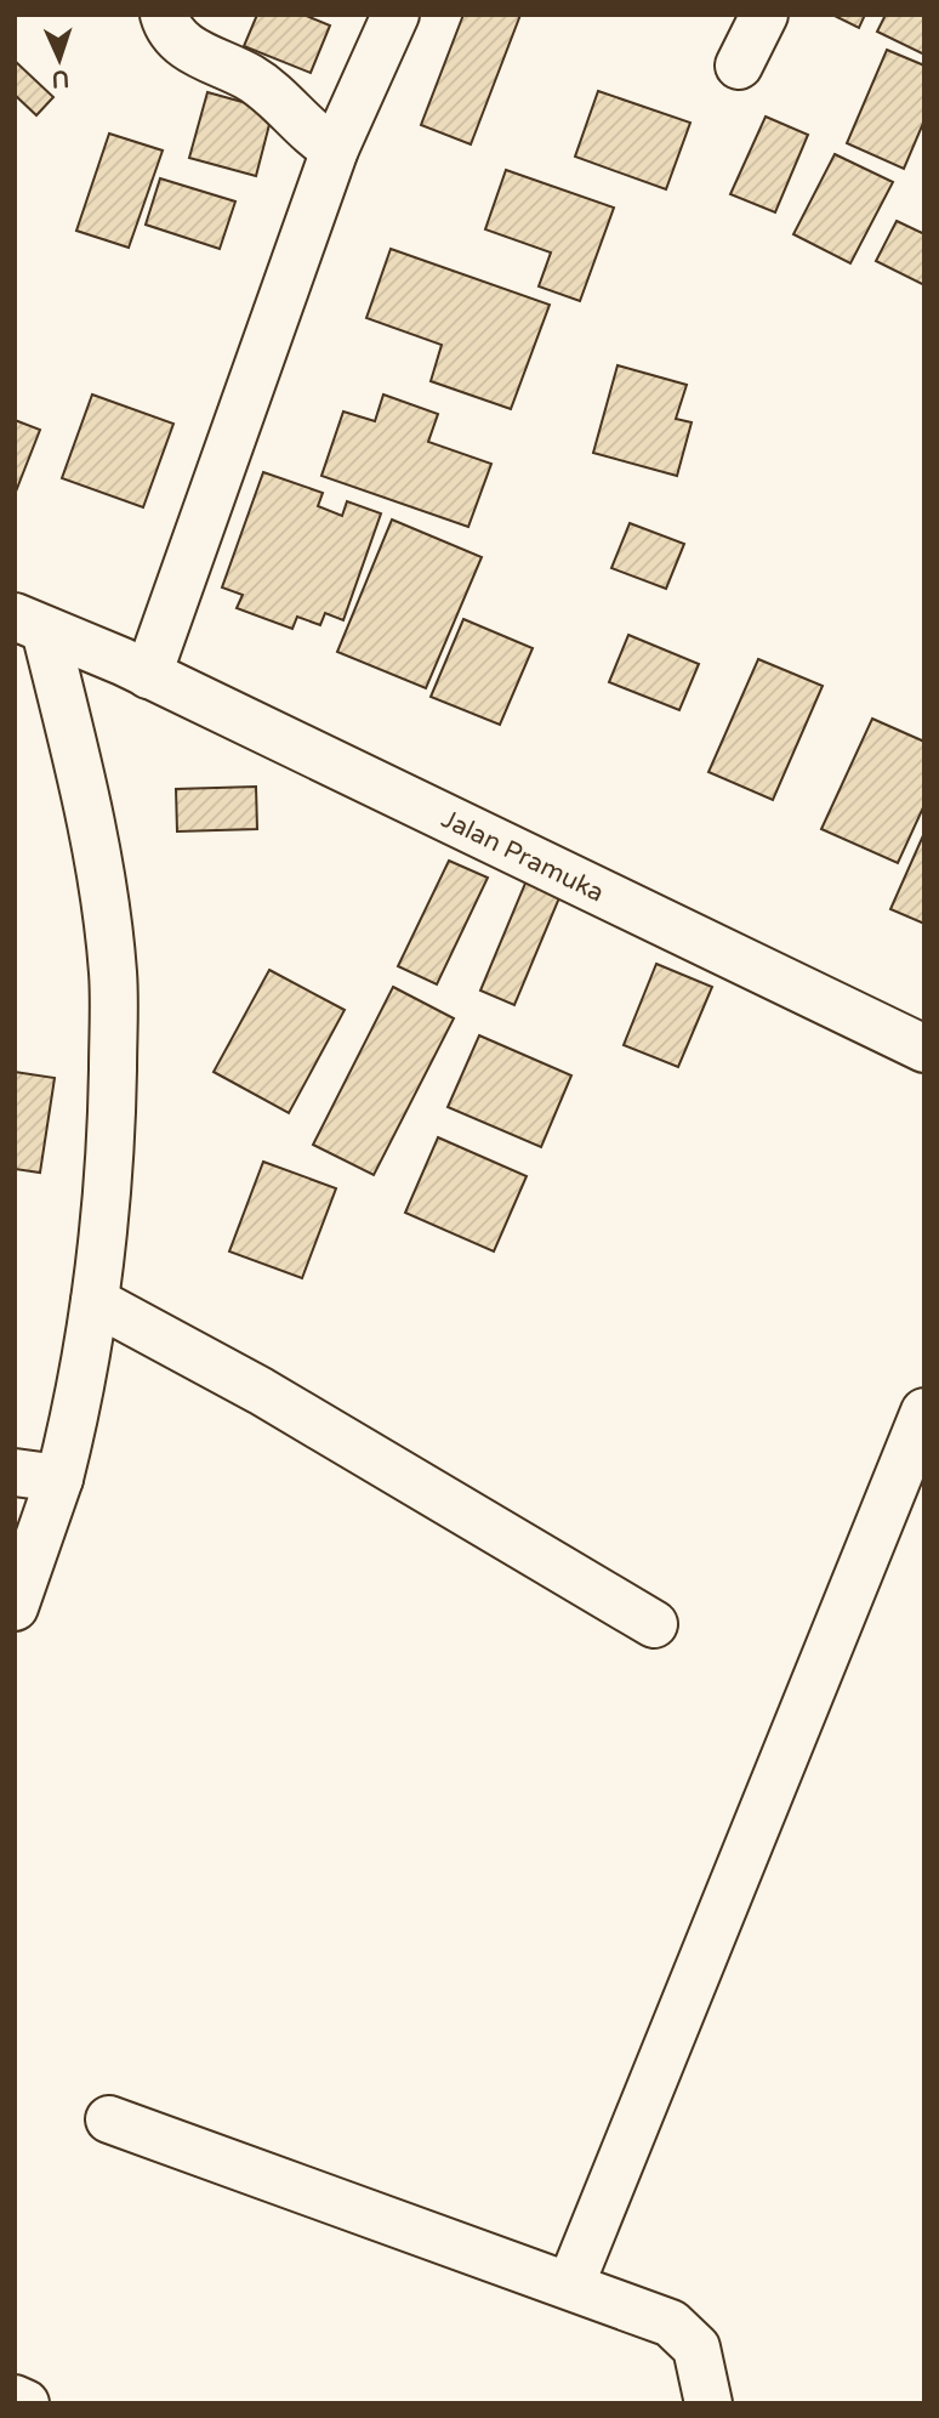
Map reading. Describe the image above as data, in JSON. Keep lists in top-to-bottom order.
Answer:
{
  "streets": {
    "street": ["Jalan Pramuka"]
  },
  "north": "bottom"
}
